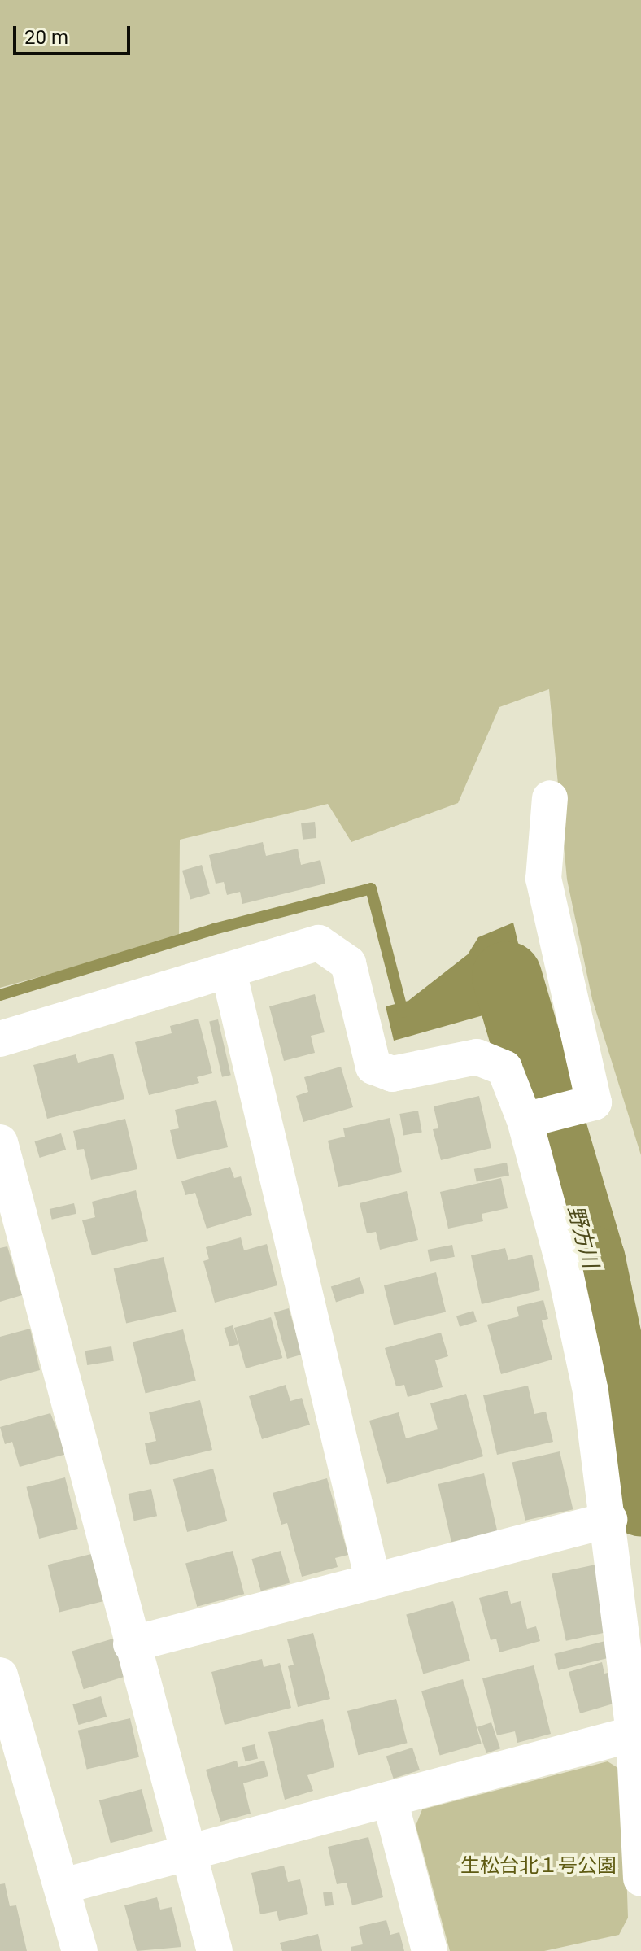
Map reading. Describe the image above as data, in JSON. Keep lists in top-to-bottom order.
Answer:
{
  "water": ["野方川"],
  "parks": ["生松台北１号公園"],
  "scale_bar": "20 m"
}
